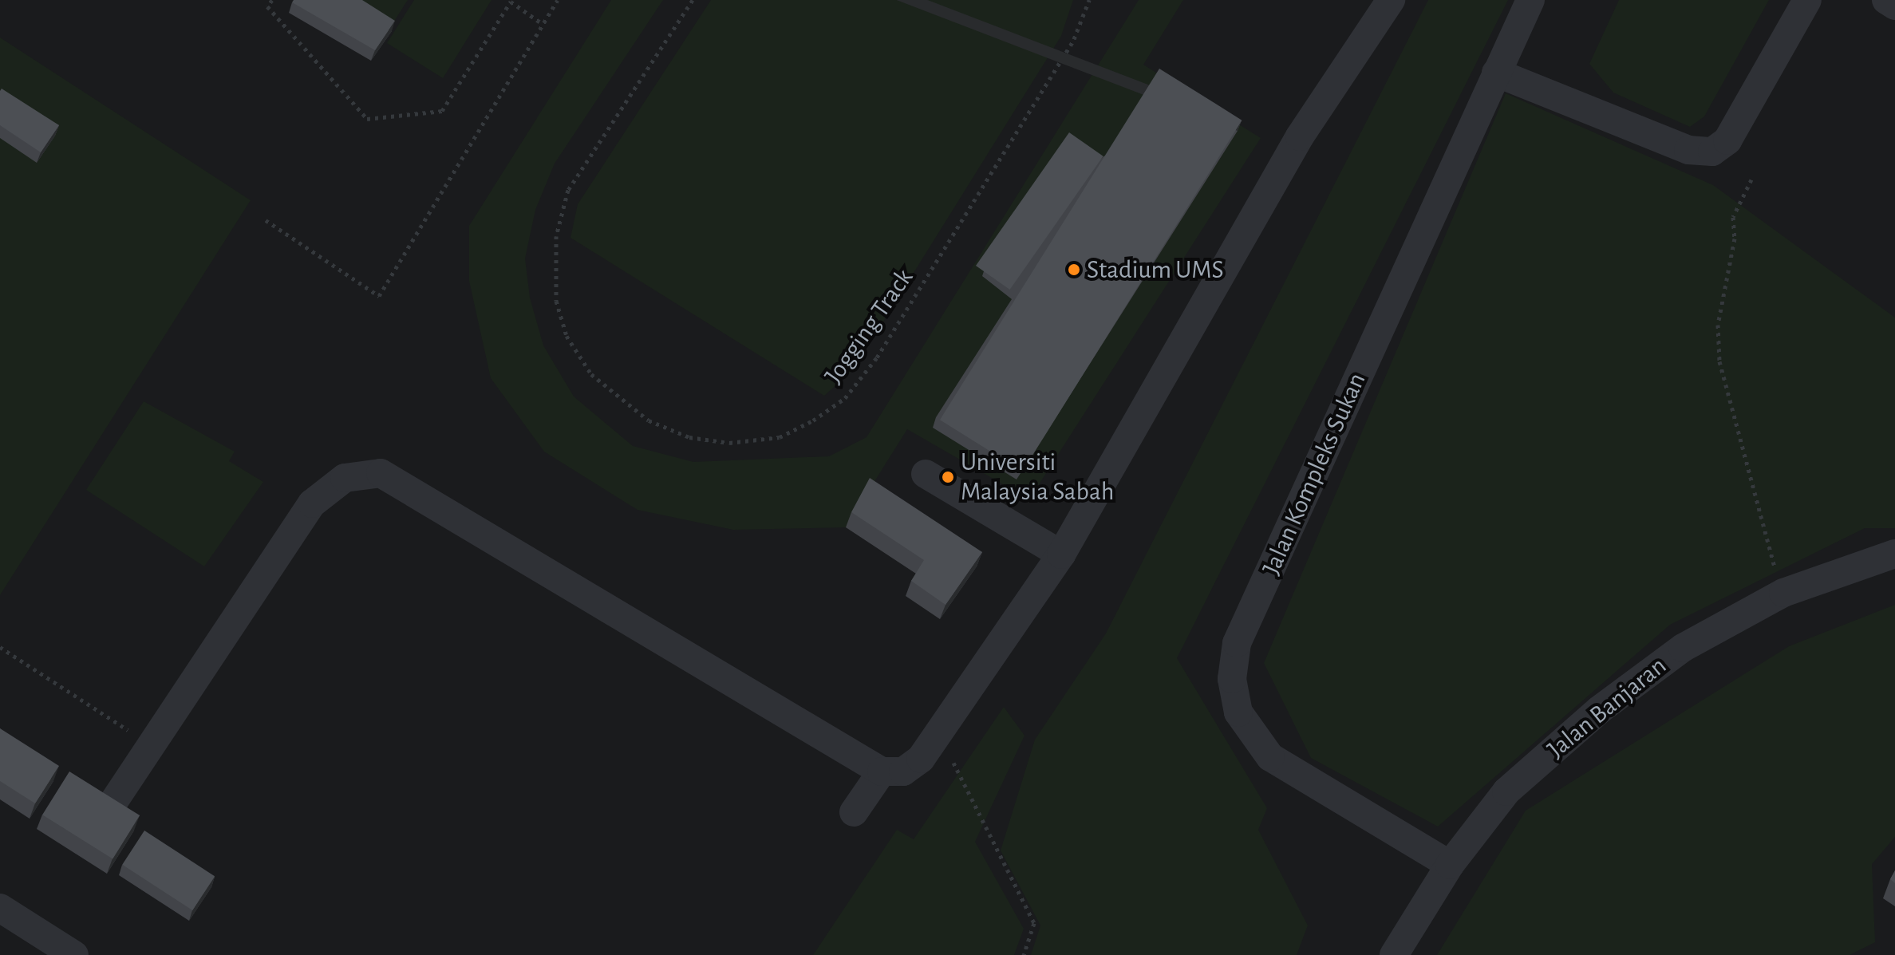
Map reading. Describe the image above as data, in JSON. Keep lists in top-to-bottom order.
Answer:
{
  "streets": {
    "street": ["Jalan Kompleks Sukan", "Jalan Banjaran"],
    "path": ["Jogging Track"]
  },
  "crossings": [
    ["Jalan Kompleks Sukan", "Jalan Banjaran"]
  ],
  "places": ["Stadium UMS", "Universiti Malaysia Sabah"]
}
